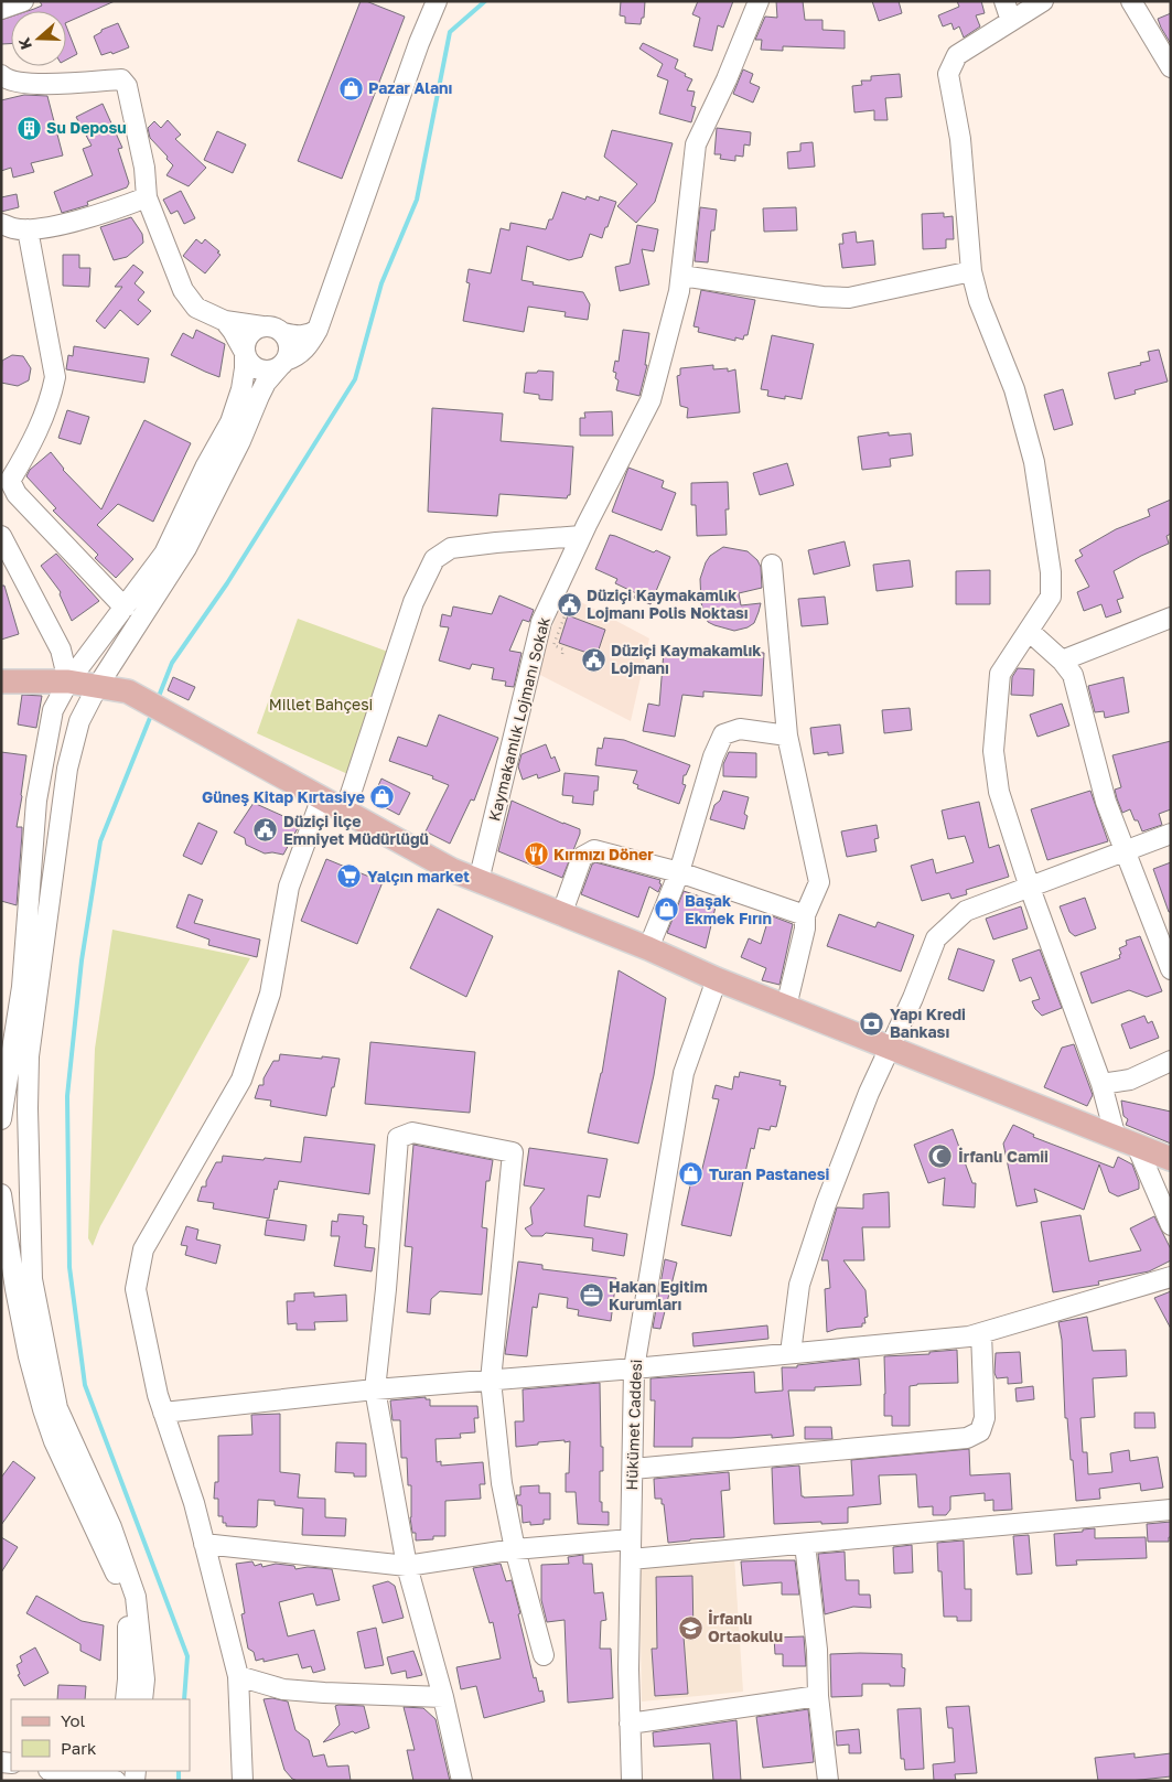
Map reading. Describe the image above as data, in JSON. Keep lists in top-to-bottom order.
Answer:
{
  "streets": {
    "street": ["Kaymakamlık Lojmanı Sokak", "Hükümet Caddesi"]
  },
  "parks": ["Millet Bahçesi"],
  "places": {
    "shop": [
      "Pazar Alanı",
      "Güneş Kitap Kırtasiye",
      "Başak Ekmek Fırın",
      "Turan Pastanesi"
    ],
    "building": ["Su Deposu"],
    "public building": ["Düziçi Kaymakamlık Lojmanı Polis Noktası", "Düziçi Kaymakamlık Lojmanı", "Düziçi İlçe Emniyet Müdürlüğü"],
    "restaurant": ["Kırmızı Döner"],
    "supermarket": ["Yalçın market"],
    "bank": ["Yapı Kredi Bankası"],
    "mosque": ["İrfanlı Camii"],
    "office": ["Hakan Eğitim Kurumları"],
    "school or university": ["İrfanlı Ortaokulu"]
  },
  "legend": ["Yol", "Park"],
  "north": "left"
}
